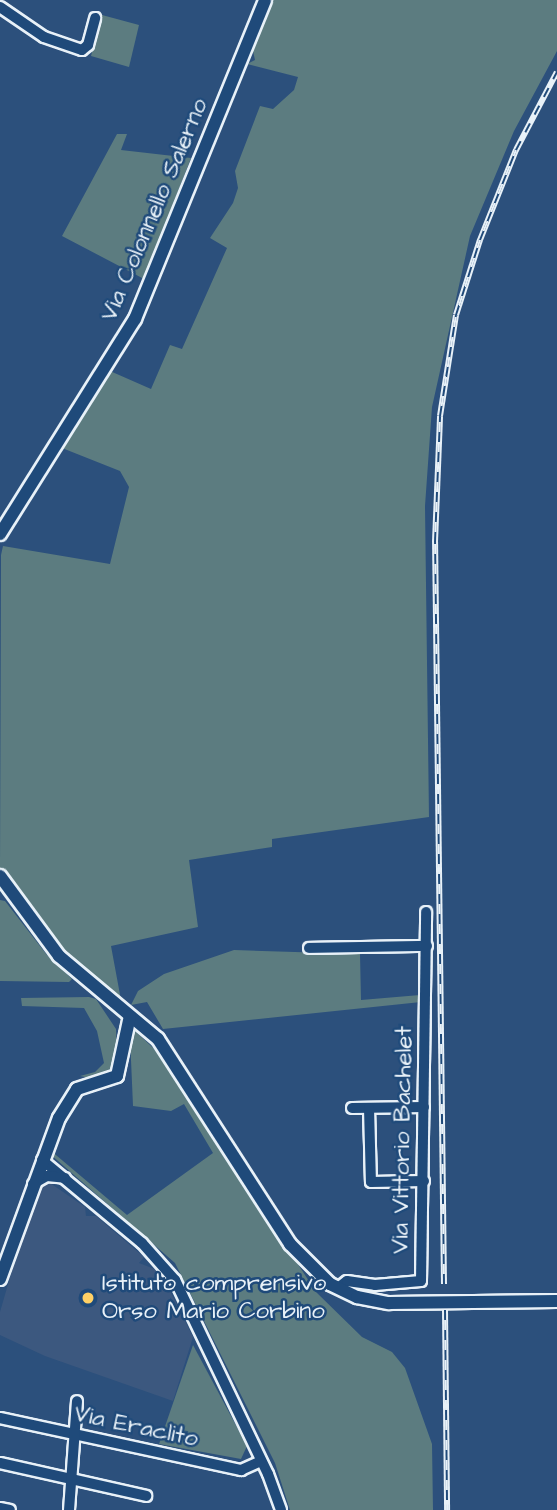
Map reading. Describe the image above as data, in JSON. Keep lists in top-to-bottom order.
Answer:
{
  "streets": {
    "main road": ["Via Colonnello Salerno"],
    "street": ["Via Vittorio Bachelet", "Via Eraclito"]
  },
  "places": ["Istituto comprensivo Orso Mario Corbino"]
}
